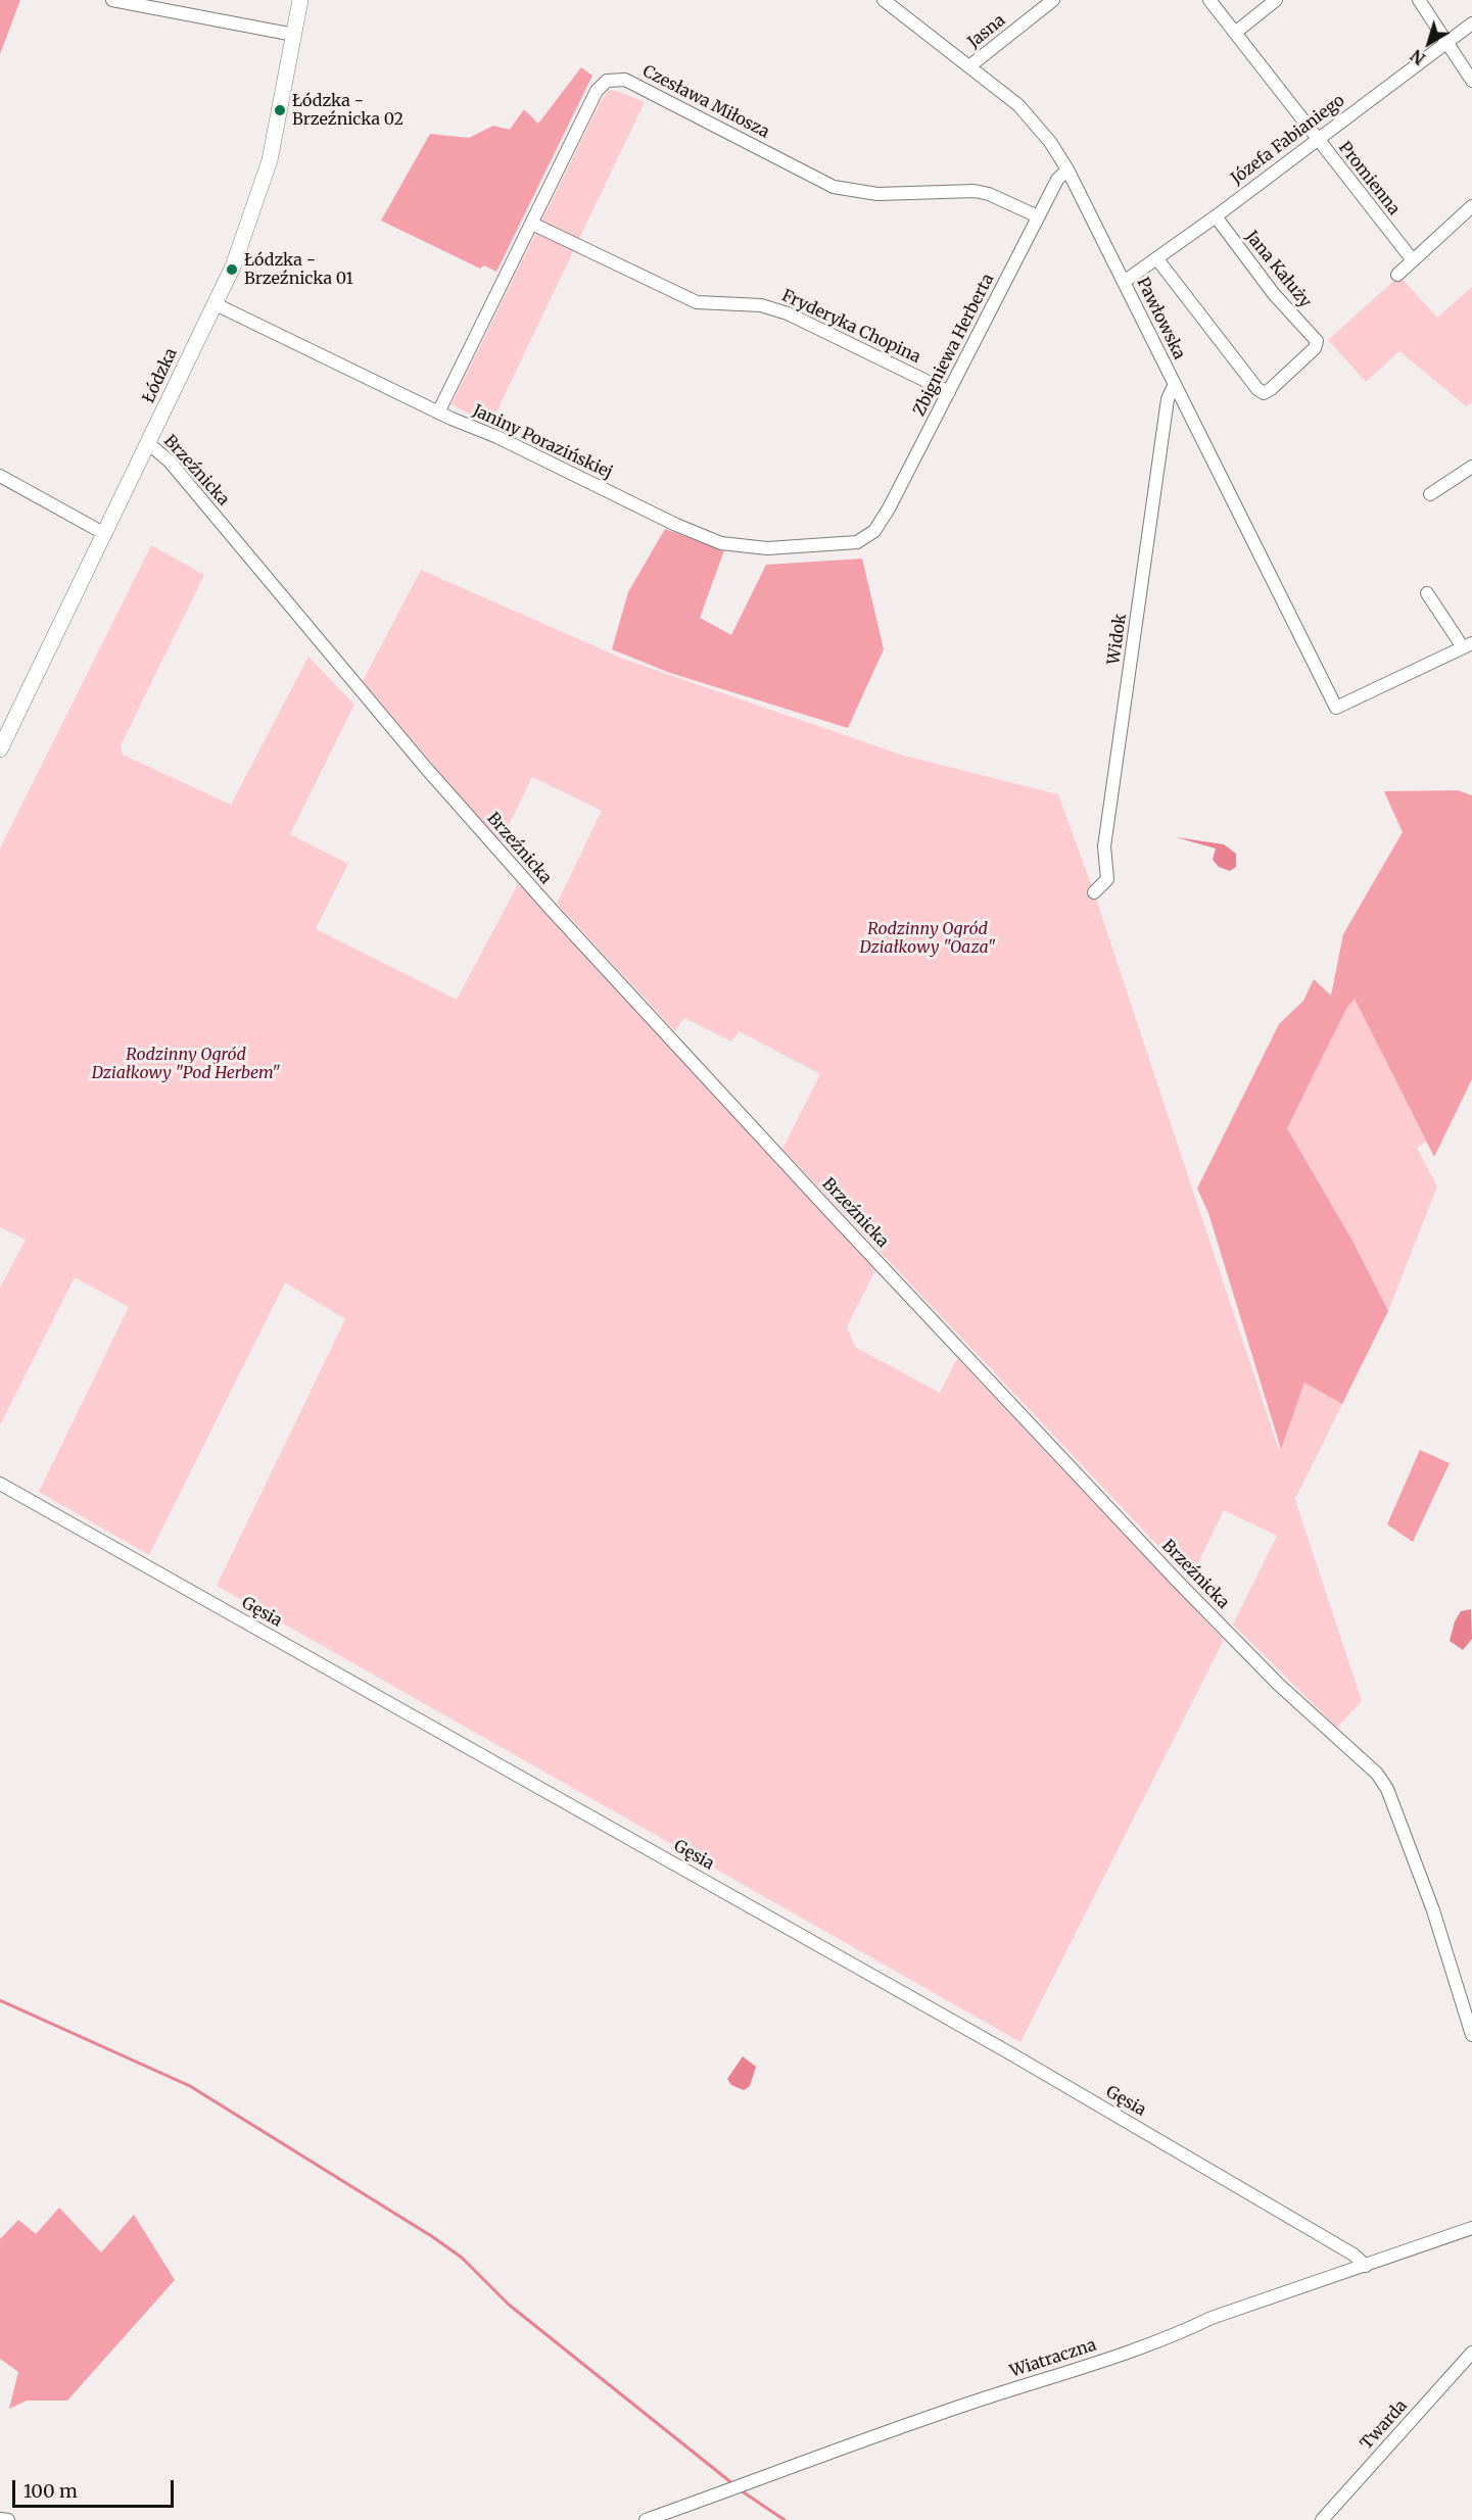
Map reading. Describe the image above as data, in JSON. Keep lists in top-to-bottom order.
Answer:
{
  "streets": {
    "main road": ["Łódzka"],
    "street": [
      "Jasna",
      "Czesława Miłosza",
      "Józefa Fabianiego",
      "Promienna",
      "Jana Kałuży",
      "Pawłowska",
      "Fryderyka Chopina",
      "Zbigniewa Herberta",
      "Janiny Porazińskiej",
      "Brzeźnicka",
      "Widok",
      "Gęsia",
      "Wiatraczna",
      "Twarda"
    ]
  },
  "crossings": [
    ["Jasna", "Pawłowska"],
    ["Czesława Miłosza", "Fryderyka Chopina"],
    ["Czesława Miłosza", "Zbigniewa Herberta"],
    ["Czesława Miłosza", "Janiny Porazińskiej"],
    ["Józefa Fabianiego", "Promienna"],
    ["Józefa Fabianiego", "Jana Kałuży"],
    ["Józefa Fabianiego", "Pawłowska"],
    ["Pawłowska", "Zbigniewa Herberta"],
    ["Pawłowska", "Widok"],
    ["Fryderyka Chopina", "Zbigniewa Herberta"],
    ["Zbigniewa Herberta", "Janiny Porazińskiej"],
    ["Łódzka", "Janiny Porazińskiej"],
    ["Łódzka", "Brzeźnicka"],
    ["Gęsia", "Wiatraczna"]
  ],
  "parks": ["Rodzinny Ogród Działkowy \"Oaza\"", "Rodzinny Ogród Działkowy \"Pod Herbem\""],
  "places": ["Łódzka - Brzeźnicka 02", "Łódzka - Brzeźnicka 01"],
  "scale_bar": "100 m",
  "north": "bottom left"
}
